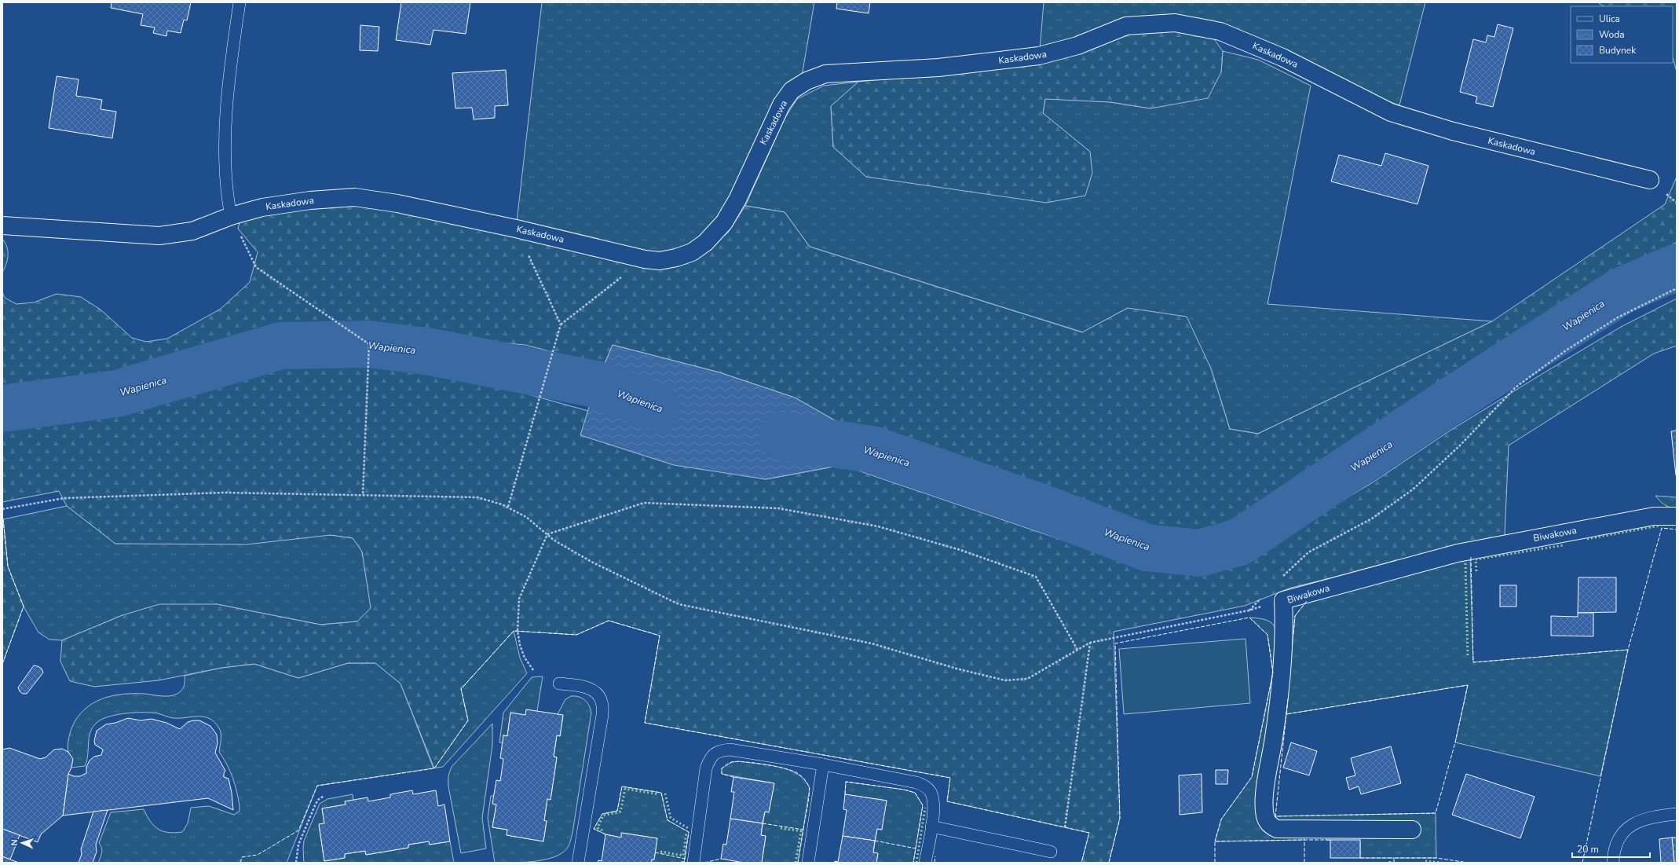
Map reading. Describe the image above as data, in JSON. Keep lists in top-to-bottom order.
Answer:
{
  "streets": {
    "street": ["Kaskadowa", "Biwakowa"]
  },
  "water": ["Wapienica"],
  "legend": ["Ulica", "Woda", "Budynek"],
  "scale_bar": "20 m",
  "north": "left"
}
